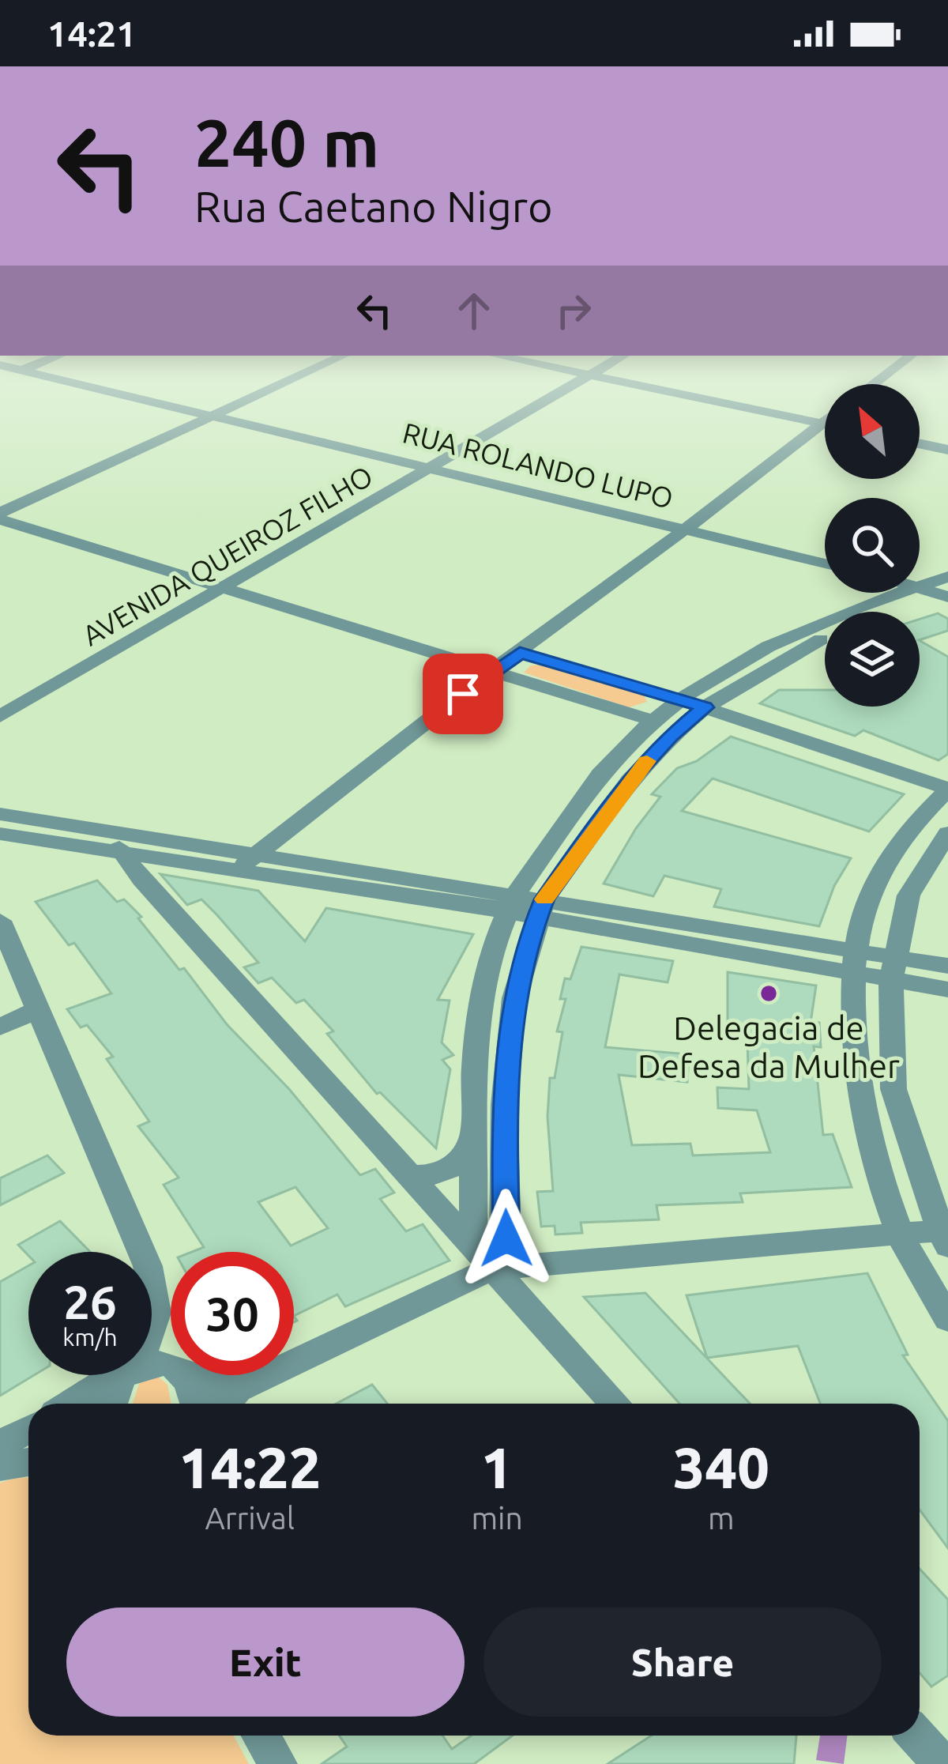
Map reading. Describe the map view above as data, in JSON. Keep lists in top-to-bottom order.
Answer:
{
  "streets": {
    "street": ["RUA ROLANDO LUPO", "AVENIDA QUEIROZ FILHO"]
  },
  "crossings": [
    ["RUA ROLANDO LUPO", "AVENIDA QUEIROZ FILHO"]
  ],
  "places": ["Delegacia de Defesa da Mulher"],
  "north": "top left",
  "page": {
    "status": "14:21",
    "turn": ["240 m", "Rua Caetano Nigro"],
    "speed": "26 km/h",
    "limit": "30",
    "eta": [
      "14:22",
      "Arrival",
      "1",
      "min",
      "340",
      "m"
    ],
    "buttons": ["Exit", "Share"]
  }
}
